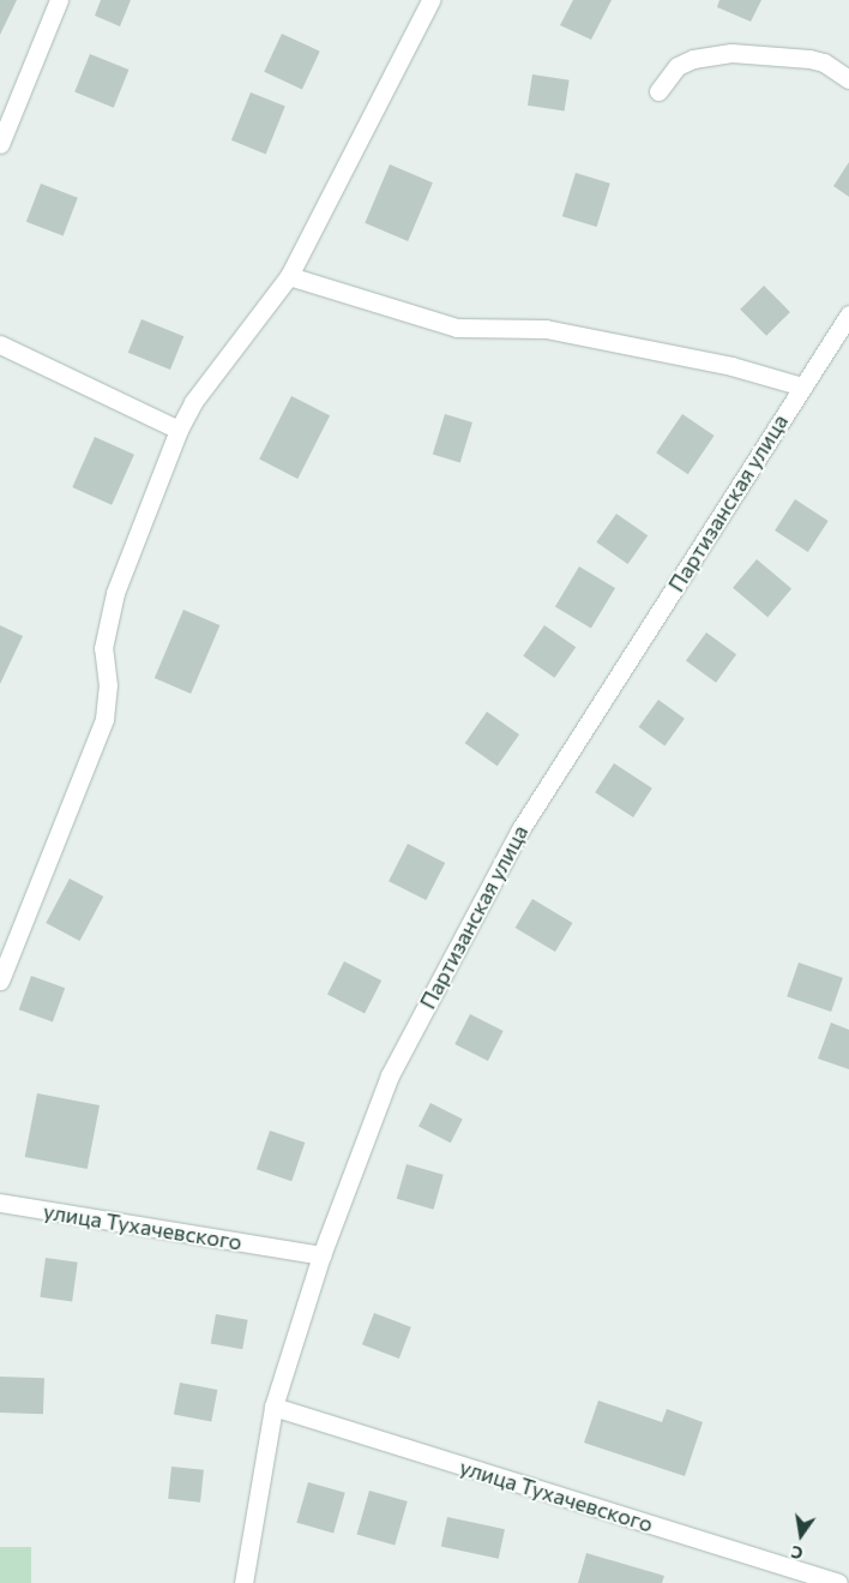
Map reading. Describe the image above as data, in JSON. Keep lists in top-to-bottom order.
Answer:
{
  "streets": {
    "street": ["Партизанская улица", "улица Тухачевского"]
  },
  "crossings": [
    ["Партизанская улица", "улица Тухачевского"]
  ],
  "north": "bottom"
}
